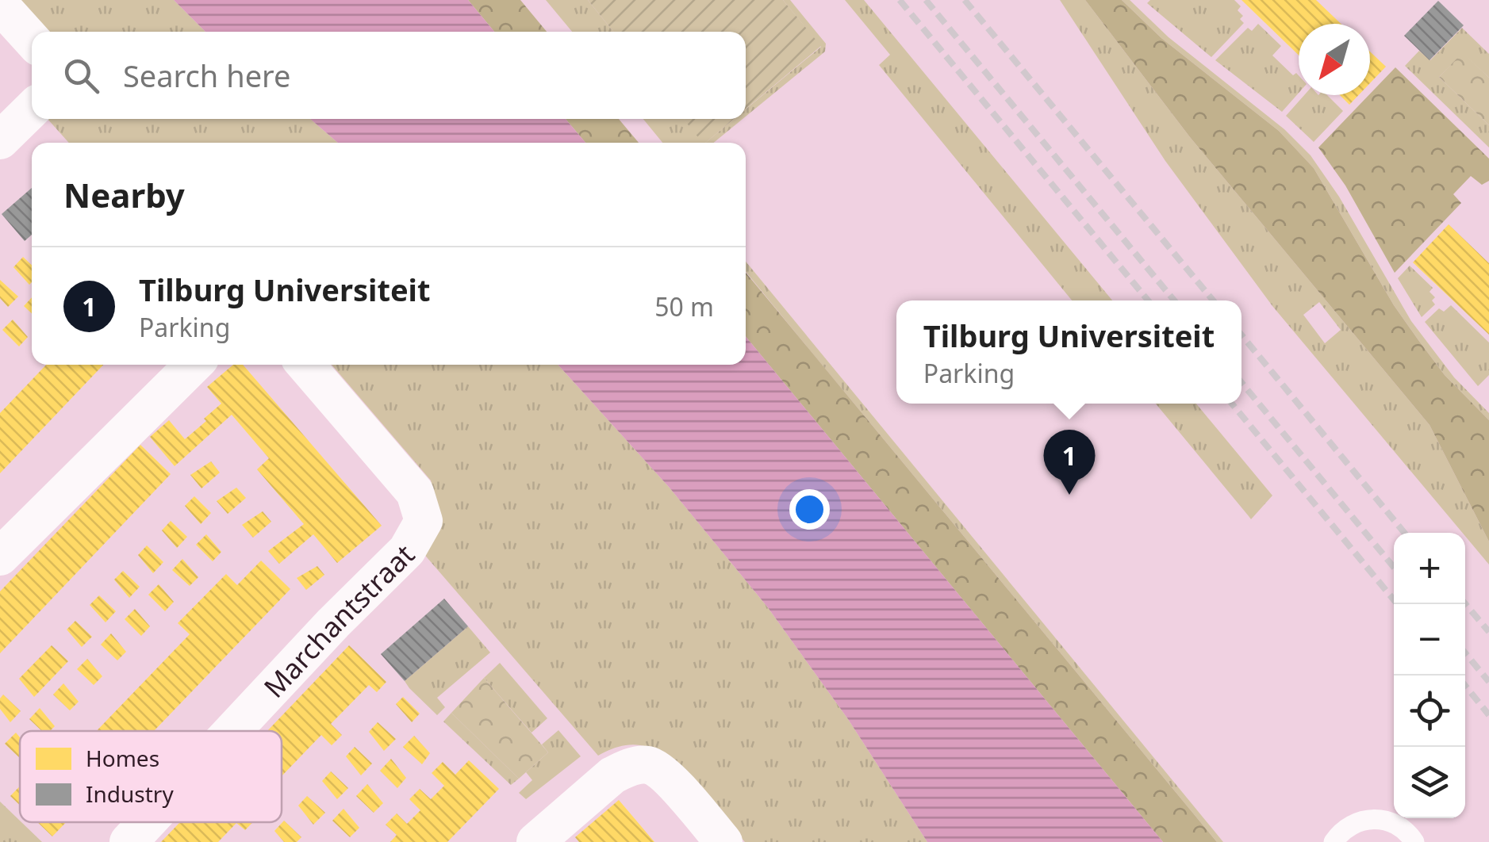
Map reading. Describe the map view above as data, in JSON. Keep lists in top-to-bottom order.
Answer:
{
  "streets": {
    "street": ["Marchantstraat"]
  },
  "legend": ["Homes", "Industry"],
  "north": "bottom left",
  "page": {
    "search": "Search here",
    "heading": "Nearby",
    "list": [
      {
        "mark": "1",
        "name": "Tilburg Universiteit",
        "note": "Parking",
        "value": "50 m"
      }
    ],
    "popup": ["Tilburg Universiteit", "Parking"],
    "pins": "1",
    "map_buttons": ["+", "−"]
  }
}
